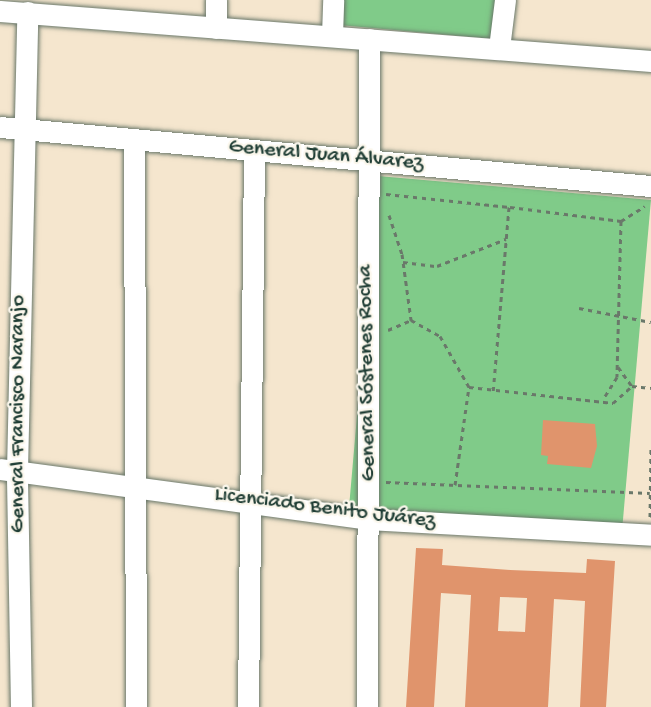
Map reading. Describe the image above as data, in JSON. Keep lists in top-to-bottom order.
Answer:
{
  "streets": {
    "street": [
      "General Juan Álvarez",
      "General Sóstenes Rocha",
      "General Francisco Naranjo",
      "Licenciado Benito Juárez"
    ]
  },
  "crossings": [
    ["General Juan Álvarez", "General Sóstenes Rocha"],
    ["General Juan Álvarez", "General Francisco Naranjo"],
    ["General Sóstenes Rocha", "Licenciado Benito Juárez"],
    ["General Francisco Naranjo", "Licenciado Benito Juárez"]
  ]
}
